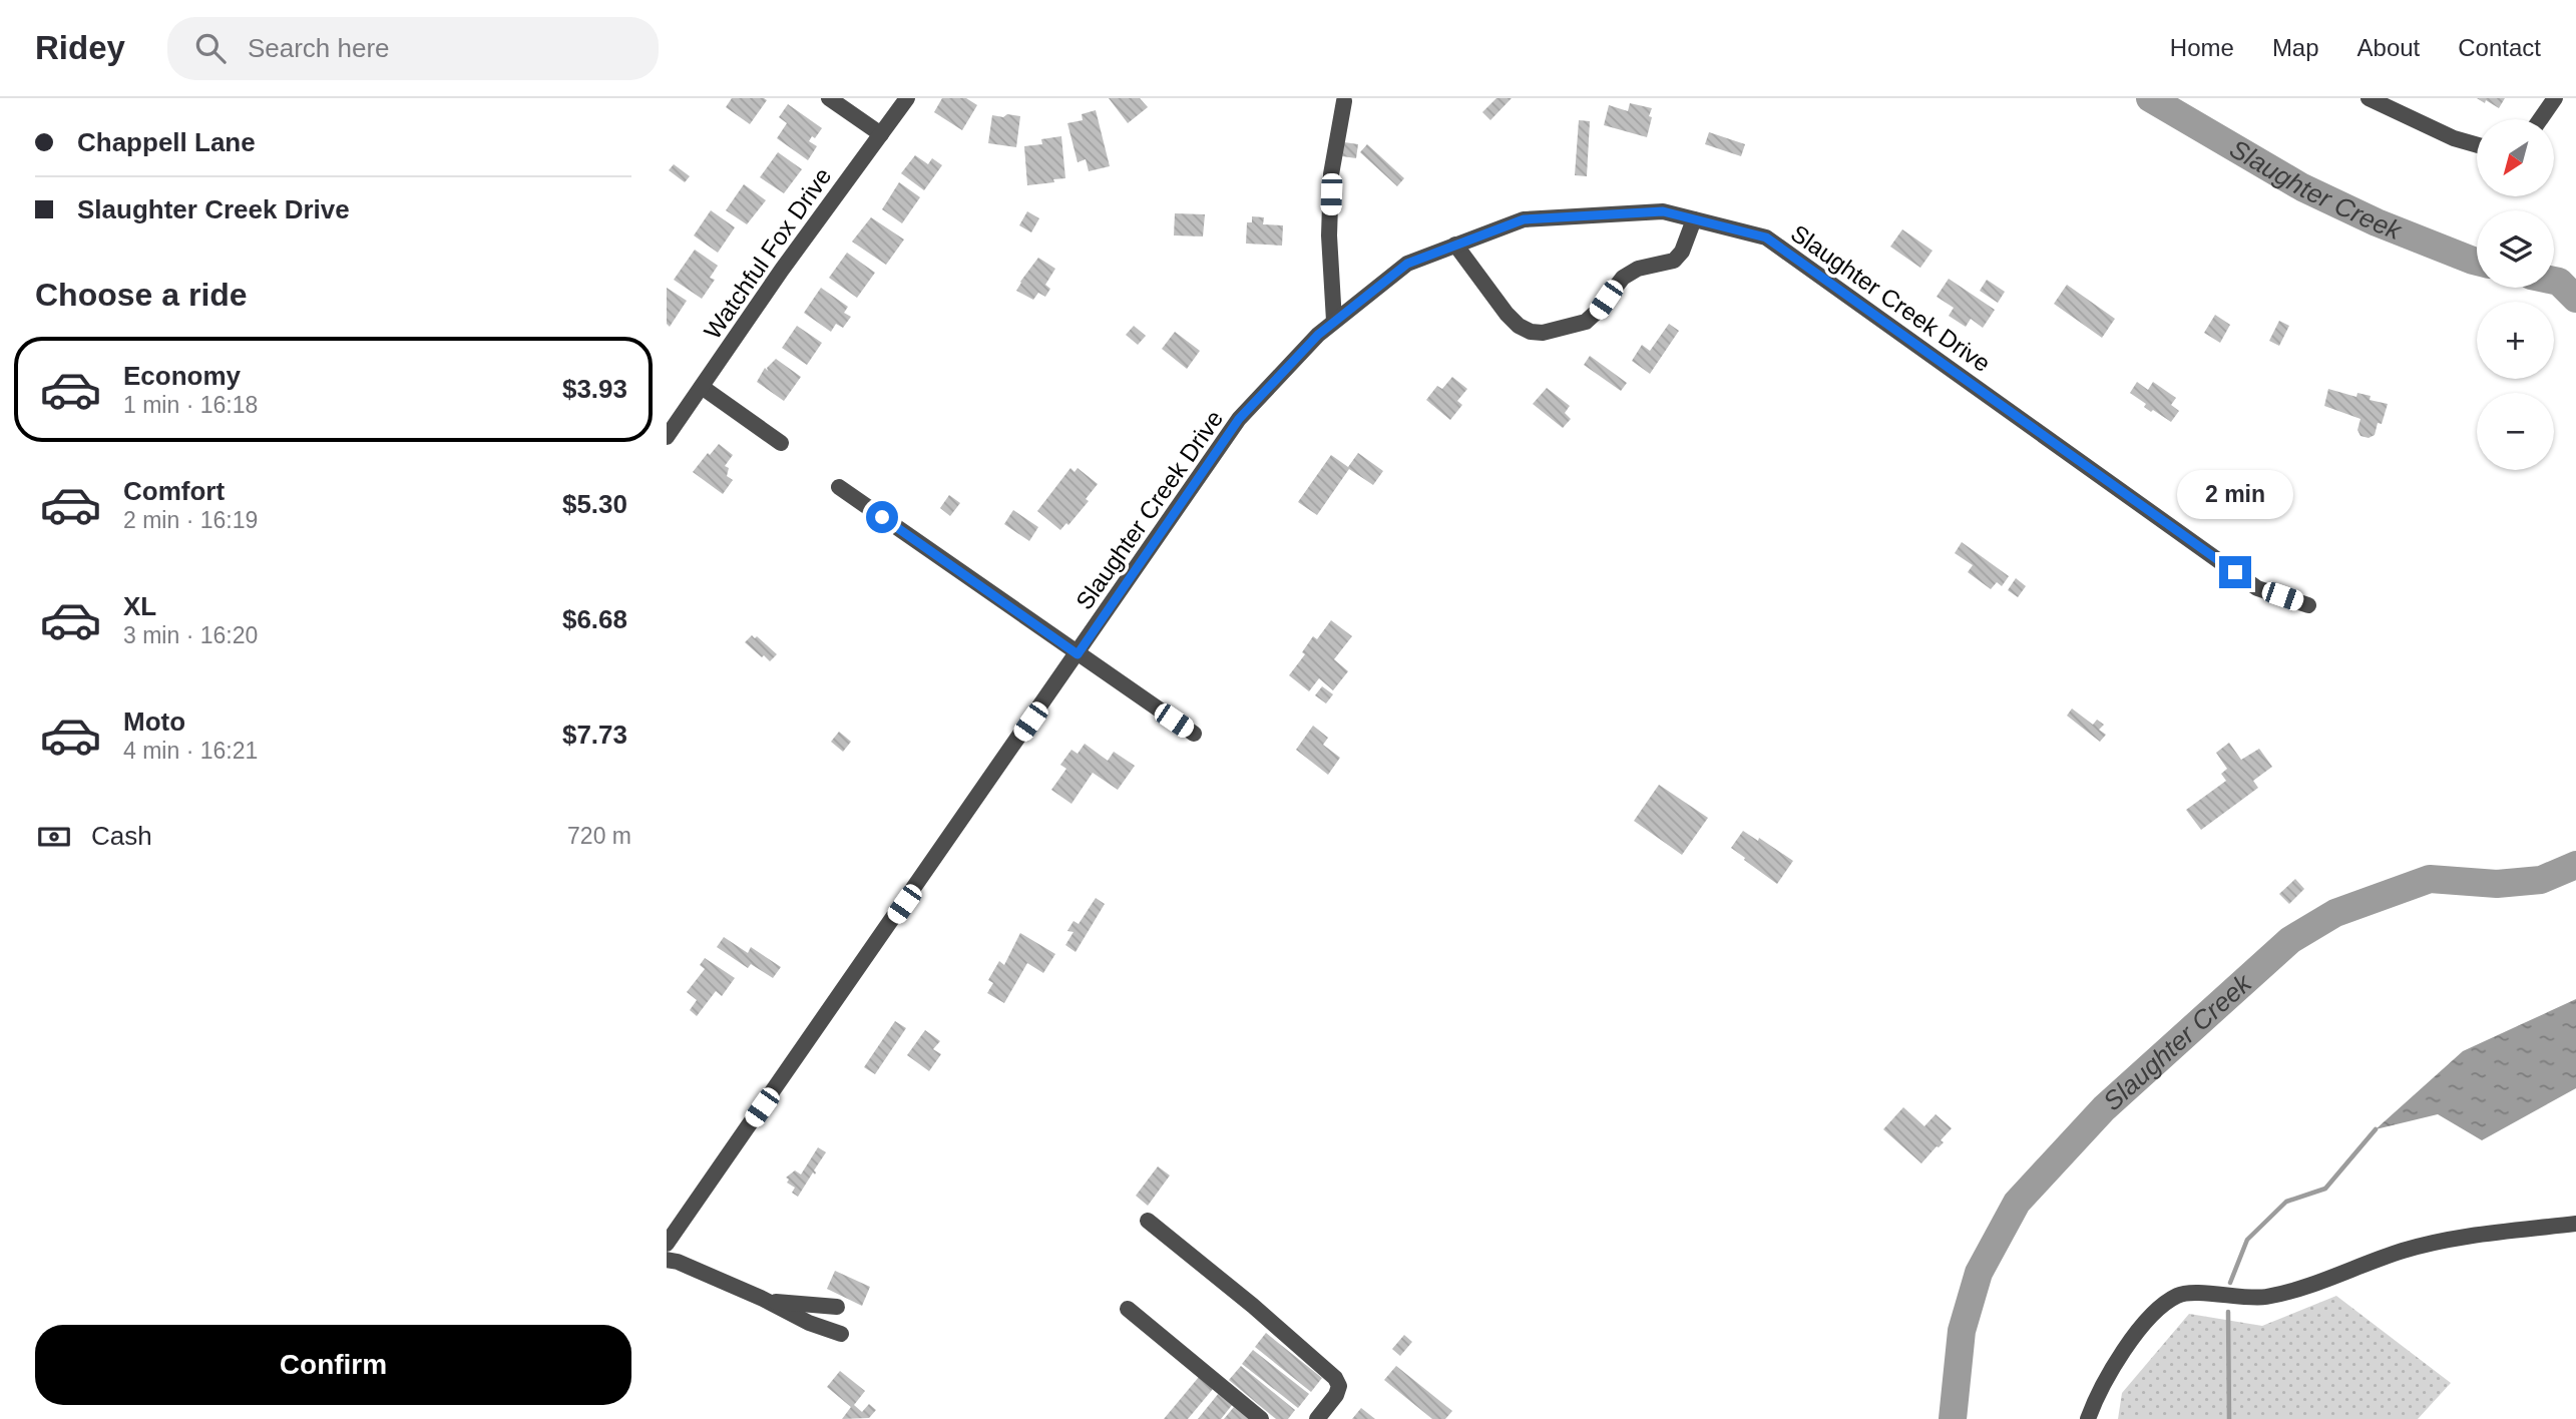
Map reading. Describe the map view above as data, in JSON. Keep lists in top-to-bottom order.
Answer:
{
  "streets": {
    "street": ["Watchful Fox Drive", "Slaughter Creek Drive"]
  },
  "water": ["Slaughter Creek"],
  "north": "bottom left",
  "page": {
    "header": "Ridey",
    "search": "Search here",
    "nav": [
      "Home",
      "Map",
      "About",
      "Contact"
    ],
    "banner": ["Chappell Lane", "Slaughter Creek Drive"],
    "map_buttons": ["+", "−"],
    "heading": "Choose a ride",
    "list": [
      {
        "name": "Economy",
        "note": "1 min · 16:18",
        "value": "$3.93"
      },
      {
        "name": "Comfort",
        "note": "2 min · 16:19",
        "value": "$5.30"
      },
      {
        "name": "XL",
        "note": "3 min · 16:20",
        "value": "$6.68"
      },
      {
        "name": "Moto",
        "note": "4 min · 16:21",
        "value": "$7.73"
      }
    ],
    "bubble": "2 min",
    "pay": ["Cash", "720 m"],
    "buttons": "Confirm"
  }
}
